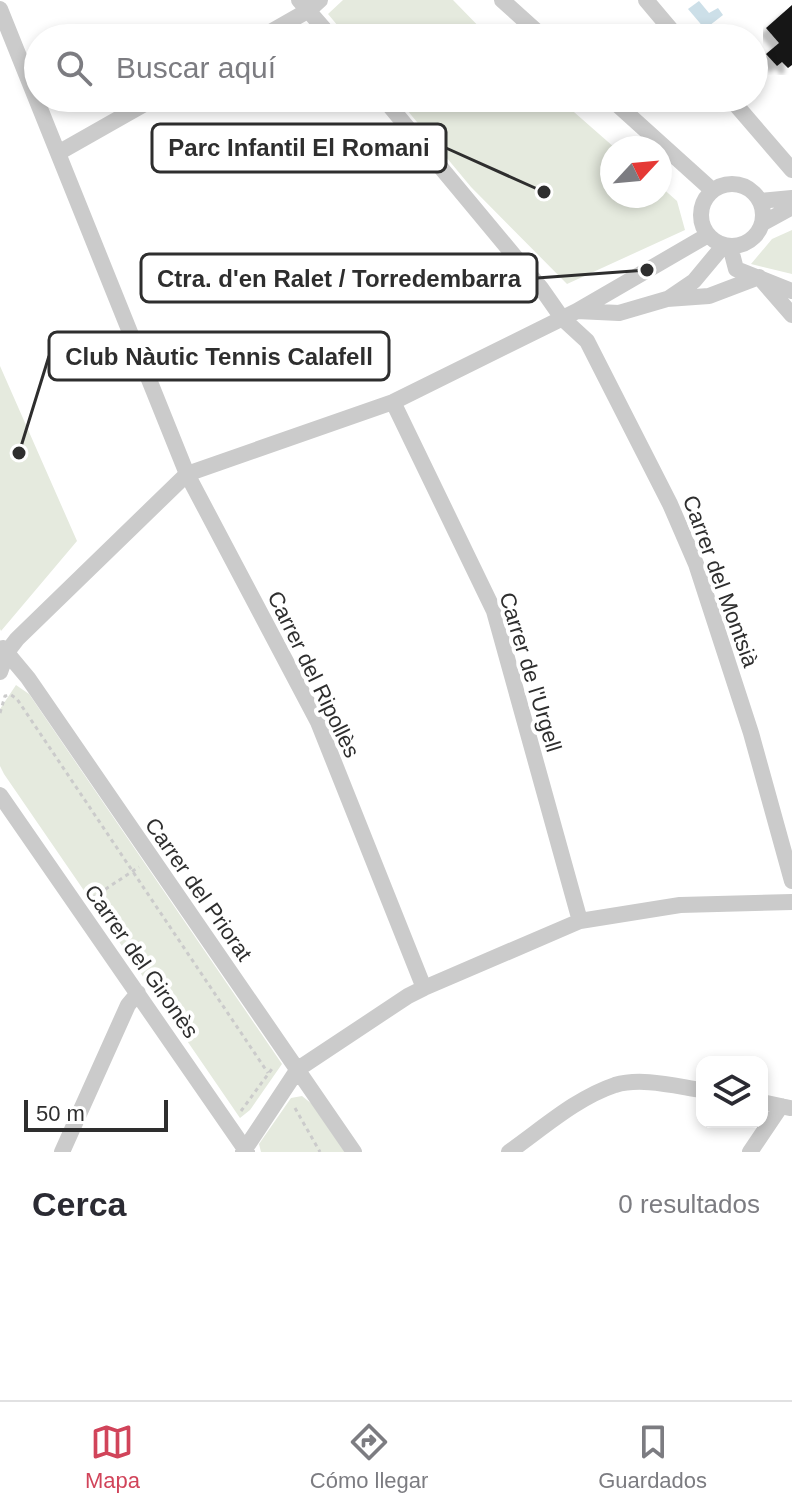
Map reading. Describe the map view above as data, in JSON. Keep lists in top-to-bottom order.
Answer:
{
  "streets": {
    "street": [
      "Carrer del Montsià",
      "Carrer de l'Urgell",
      "Carrer del Ripollès",
      "Carrer del Priorat",
      "Carrer del Gironès"
    ]
  },
  "places": ["Parc Infantil El Romani", "Ctra. d'en Ralet / Torredembarra", "Club Nàutic Tennis Calafell"],
  "scale_bar": "50 m",
  "north": "top right",
  "page": {
    "search": "Buscar aquí",
    "scale": "50 m",
    "heading": ["Cerca", "0 resultados"],
    "nav": ["Mapa", "Cómo llegar", "Guardados"]
  }
}
